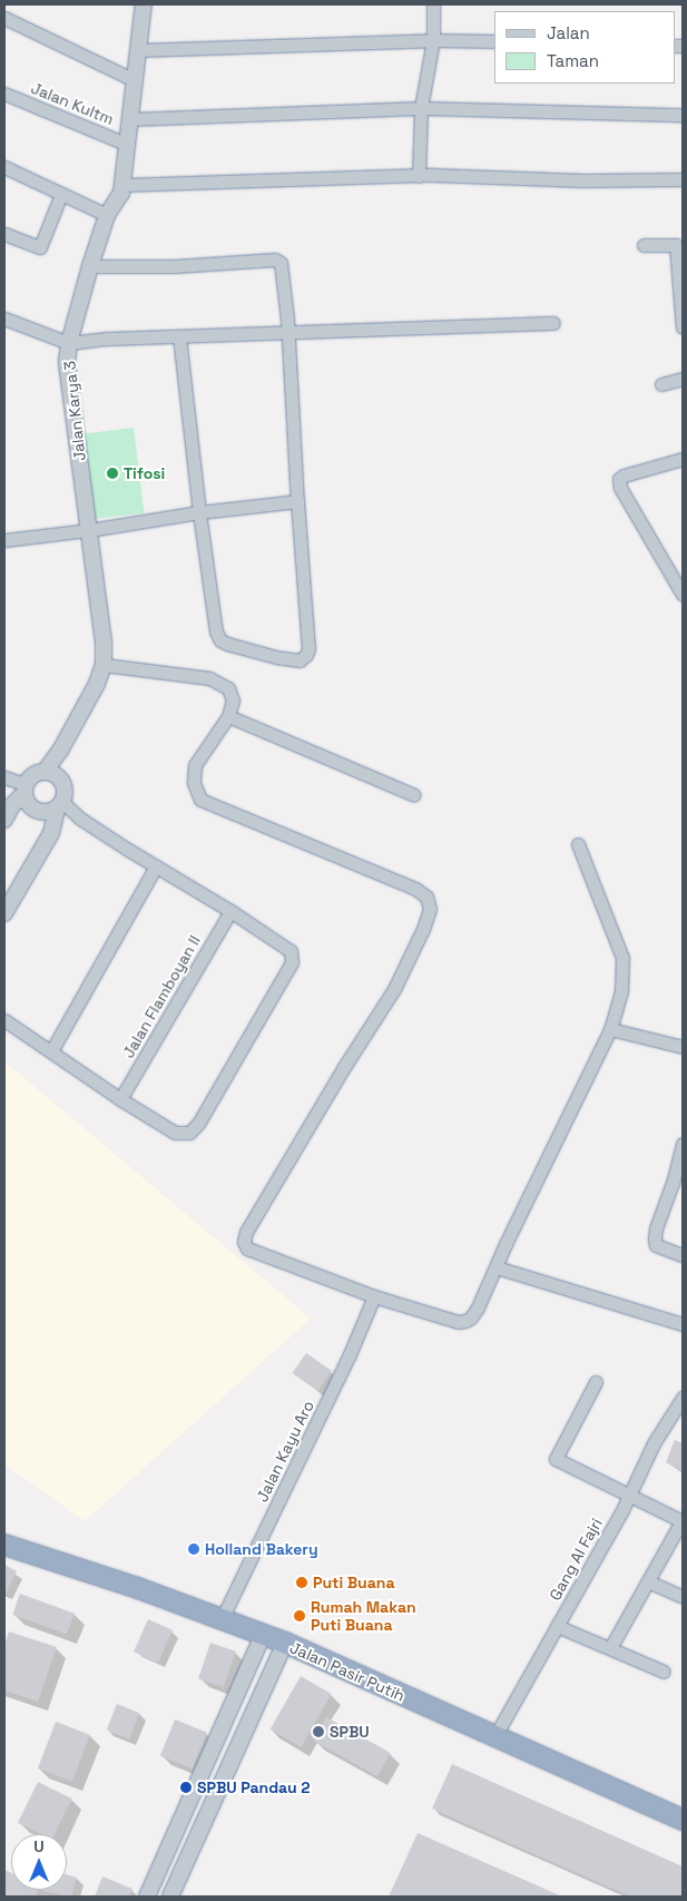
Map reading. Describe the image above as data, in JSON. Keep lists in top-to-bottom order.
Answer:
{
  "streets": {
    "highway": ["Jalan Pasir Putih"],
    "street": [
      "Jalan Kultm",
      "Jalan Karya 3",
      "Jalan Flamboyan II",
      "Jalan Kayu Aro",
      "Gang Al Fajri"
    ]
  },
  "crossings": [
    ["Jalan Kultm", "Jalan Karya 3"],
    ["Jalan Kayu Aro", "Jalan Pasir Putih"],
    ["Gang Al Fajri", "Jalan Pasir Putih"]
  ],
  "places": [
    "Tifosi",
    "Holland Bakery",
    "Puti Buana",
    "Rumah Makan Puti Buana",
    "SPBU",
    "SPBU Pandau 2"
  ],
  "legend": ["Jalan", "Taman"],
  "north": "top"
}
